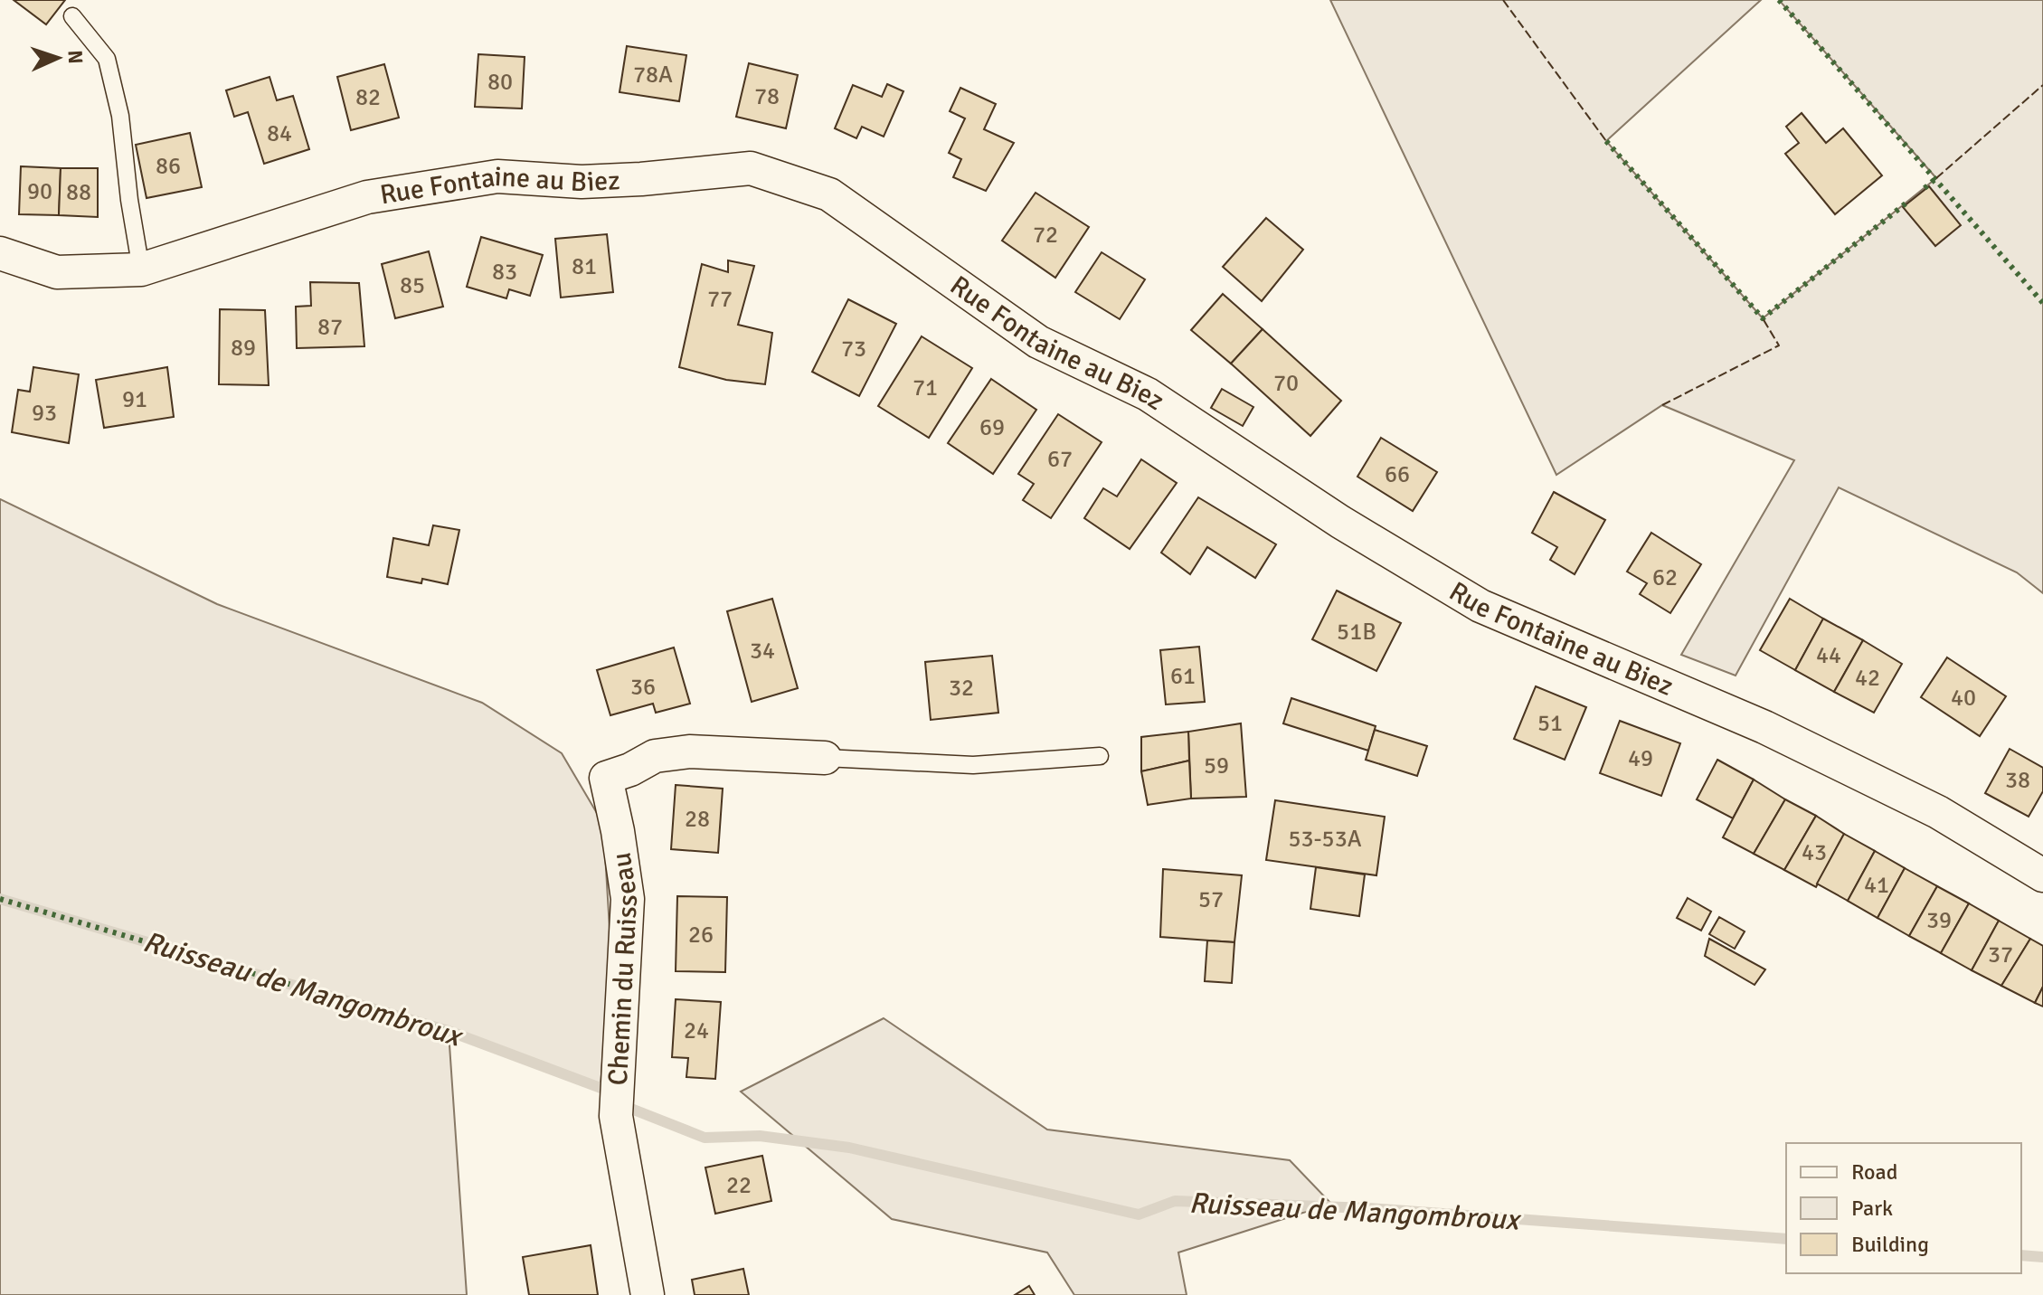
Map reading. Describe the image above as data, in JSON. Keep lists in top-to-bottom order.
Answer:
{
  "streets": {
    "street": ["Rue Fontaine au Biez", "Chemin du Ruisseau"]
  },
  "water": ["Ruisseau de Mangombroux"],
  "house_numbers": [
    "78A",
    "80",
    "78",
    "82",
    "84",
    "86",
    "90",
    "88",
    "72",
    "81",
    "83",
    "85",
    "77",
    "87",
    "89",
    "73",
    "70",
    "71",
    "91",
    "93",
    "69",
    "67",
    "66",
    "62",
    "51B",
    "34",
    "44",
    "61",
    "42",
    "36",
    "32",
    "40",
    "51",
    "49",
    "59",
    "38",
    "28",
    "53-53A",
    "43",
    "41",
    "57",
    "39",
    "26",
    "37",
    "24",
    "22"
  ],
  "legend": ["Road", "Park", "Building"],
  "north": "right"
}
